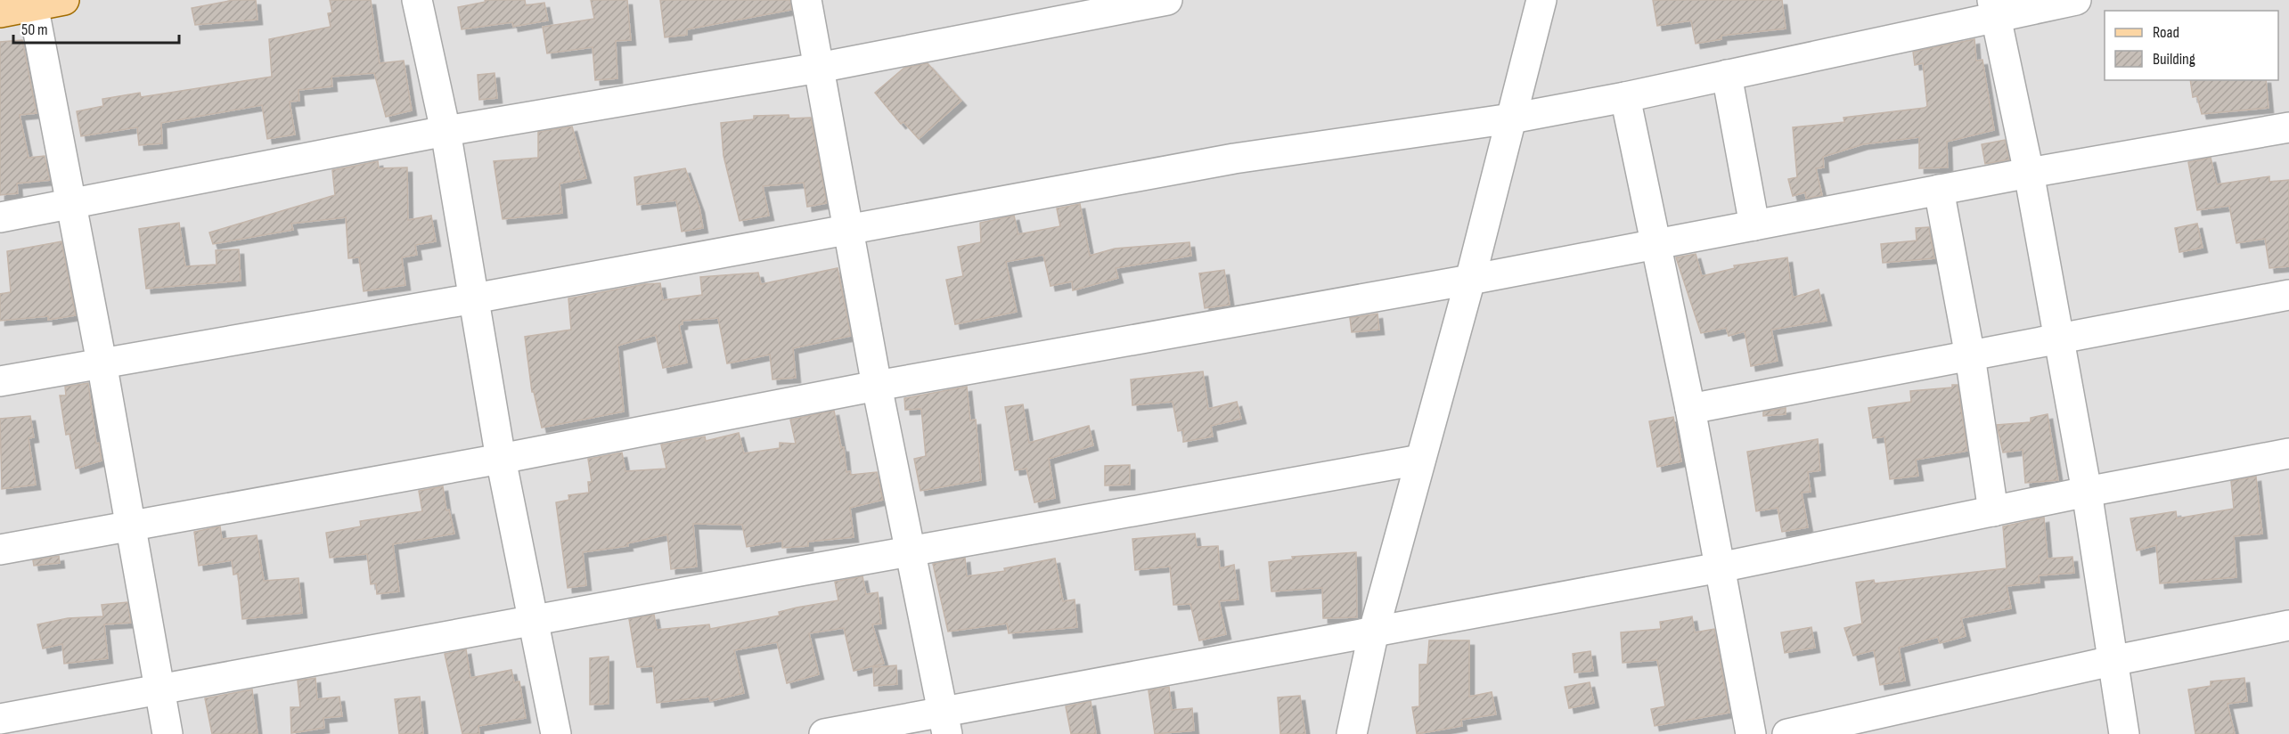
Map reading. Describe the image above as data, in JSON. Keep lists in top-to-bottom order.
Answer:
{
  "legend": ["Road", "Building"],
  "scale_bar": "50 m"
}
